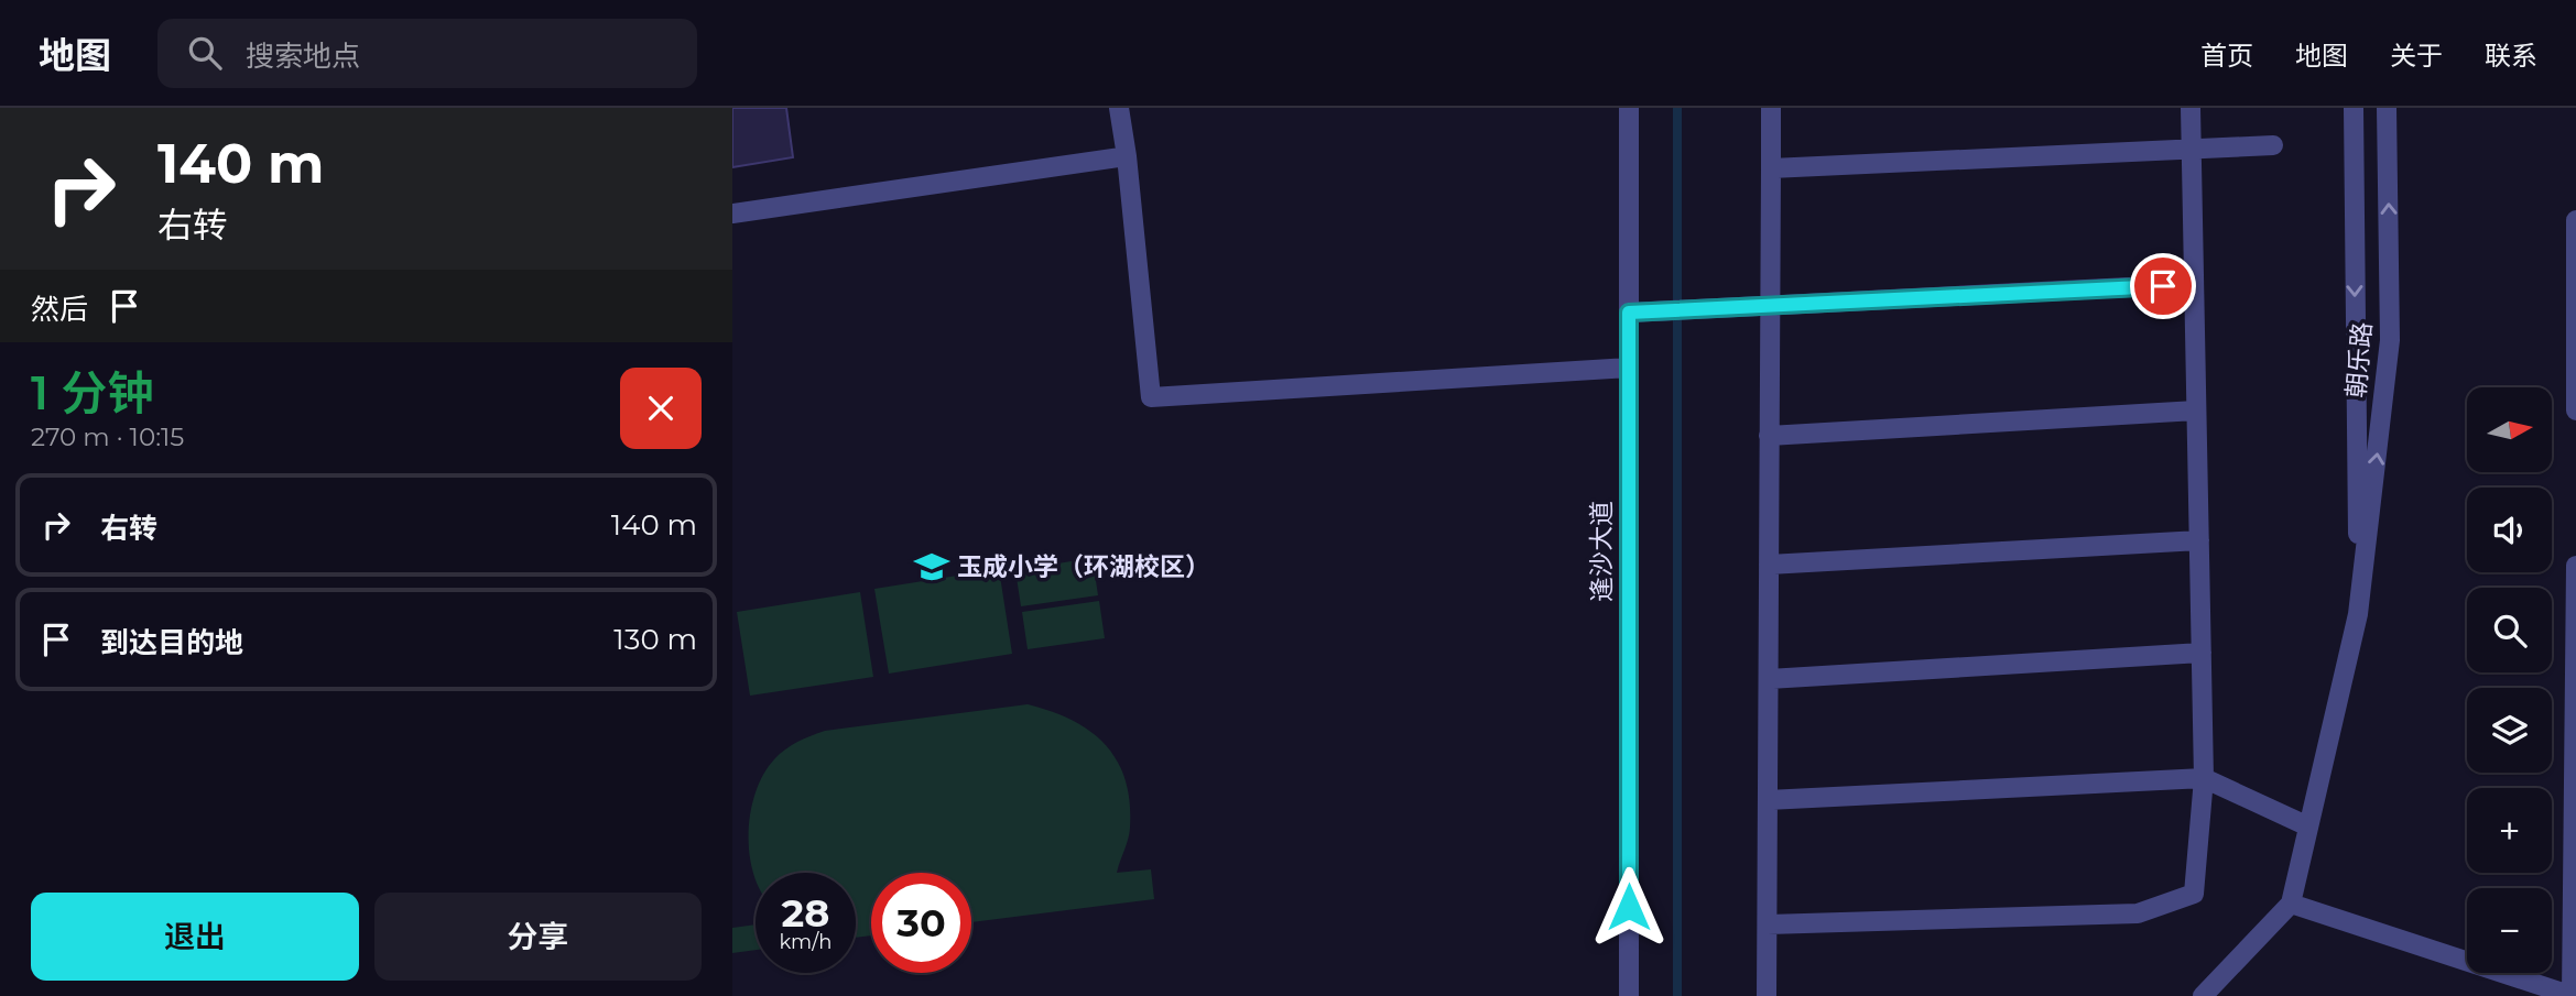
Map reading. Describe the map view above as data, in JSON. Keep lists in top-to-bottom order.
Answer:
{
  "streets": {
    "street": ["朝乐路", "逢沙大道"]
  },
  "places": {
    "school or university": ["玉成小学（环湖校区）"]
  },
  "north": "right",
  "page": {
    "header": "地图",
    "search": "搜索地点",
    "nav": [
      "首页",
      "地图",
      "关于",
      "联系"
    ],
    "turn": ["140 m", "右转"],
    "then": "然后",
    "heading": ["1 分钟", "270 m · 10:15"],
    "map_buttons": ["+", "−"],
    "list": [
      {
        "name": "右转",
        "value": "140 m"
      },
      {
        "name": "到达目的地",
        "value": "130 m"
      }
    ],
    "speed": "28 km/h",
    "limit": "30",
    "buttons": ["退出", "分享"]
  }
}
